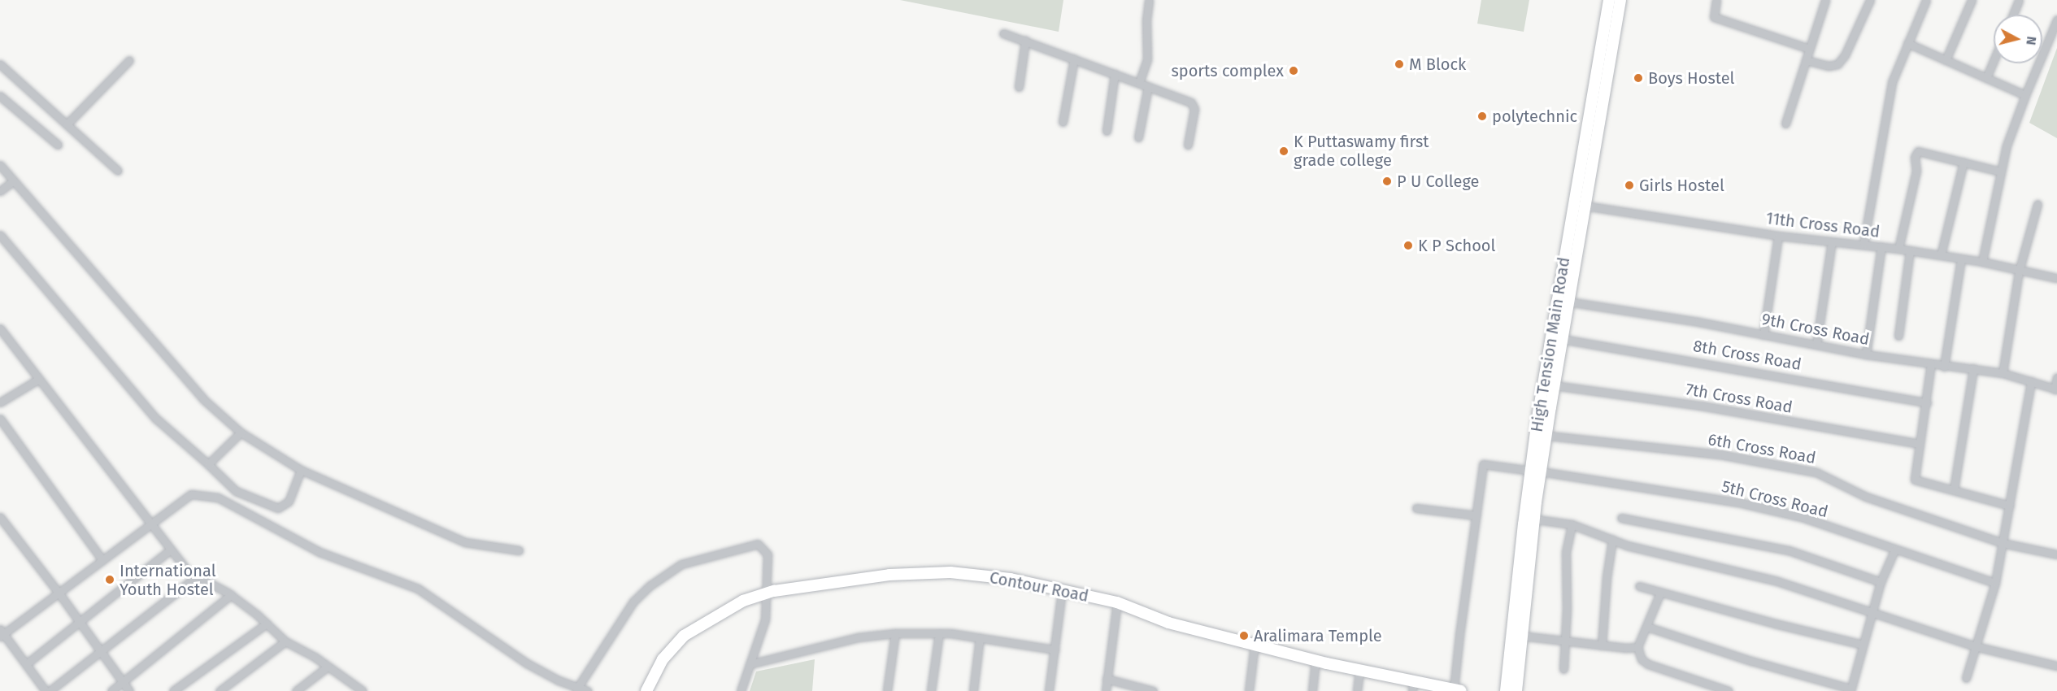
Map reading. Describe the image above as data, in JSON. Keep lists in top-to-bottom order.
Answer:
{
  "streets": {
    "main road": ["High Tension Main Road", "Contour Road"],
    "street": [
      "11th Cross Road",
      "9th Cross Road",
      "8th Cross Road",
      "7th Cross Road",
      "6th Cross Road",
      "5th Cross Road"
    ]
  },
  "crossings": [
    ["High Tension Main Road", "6th Cross Road"],
    ["High Tension Main Road", "5th Cross Road"]
  ],
  "places": [
    "M Block",
    "sports complex",
    "Boys Hostel",
    "polytechnic",
    "K Puttaswamy first grade college",
    "P U College",
    "Girls Hostel",
    "K P School",
    "International Youth Hostel",
    "Aralimara Temple"
  ],
  "north": "right"
}
